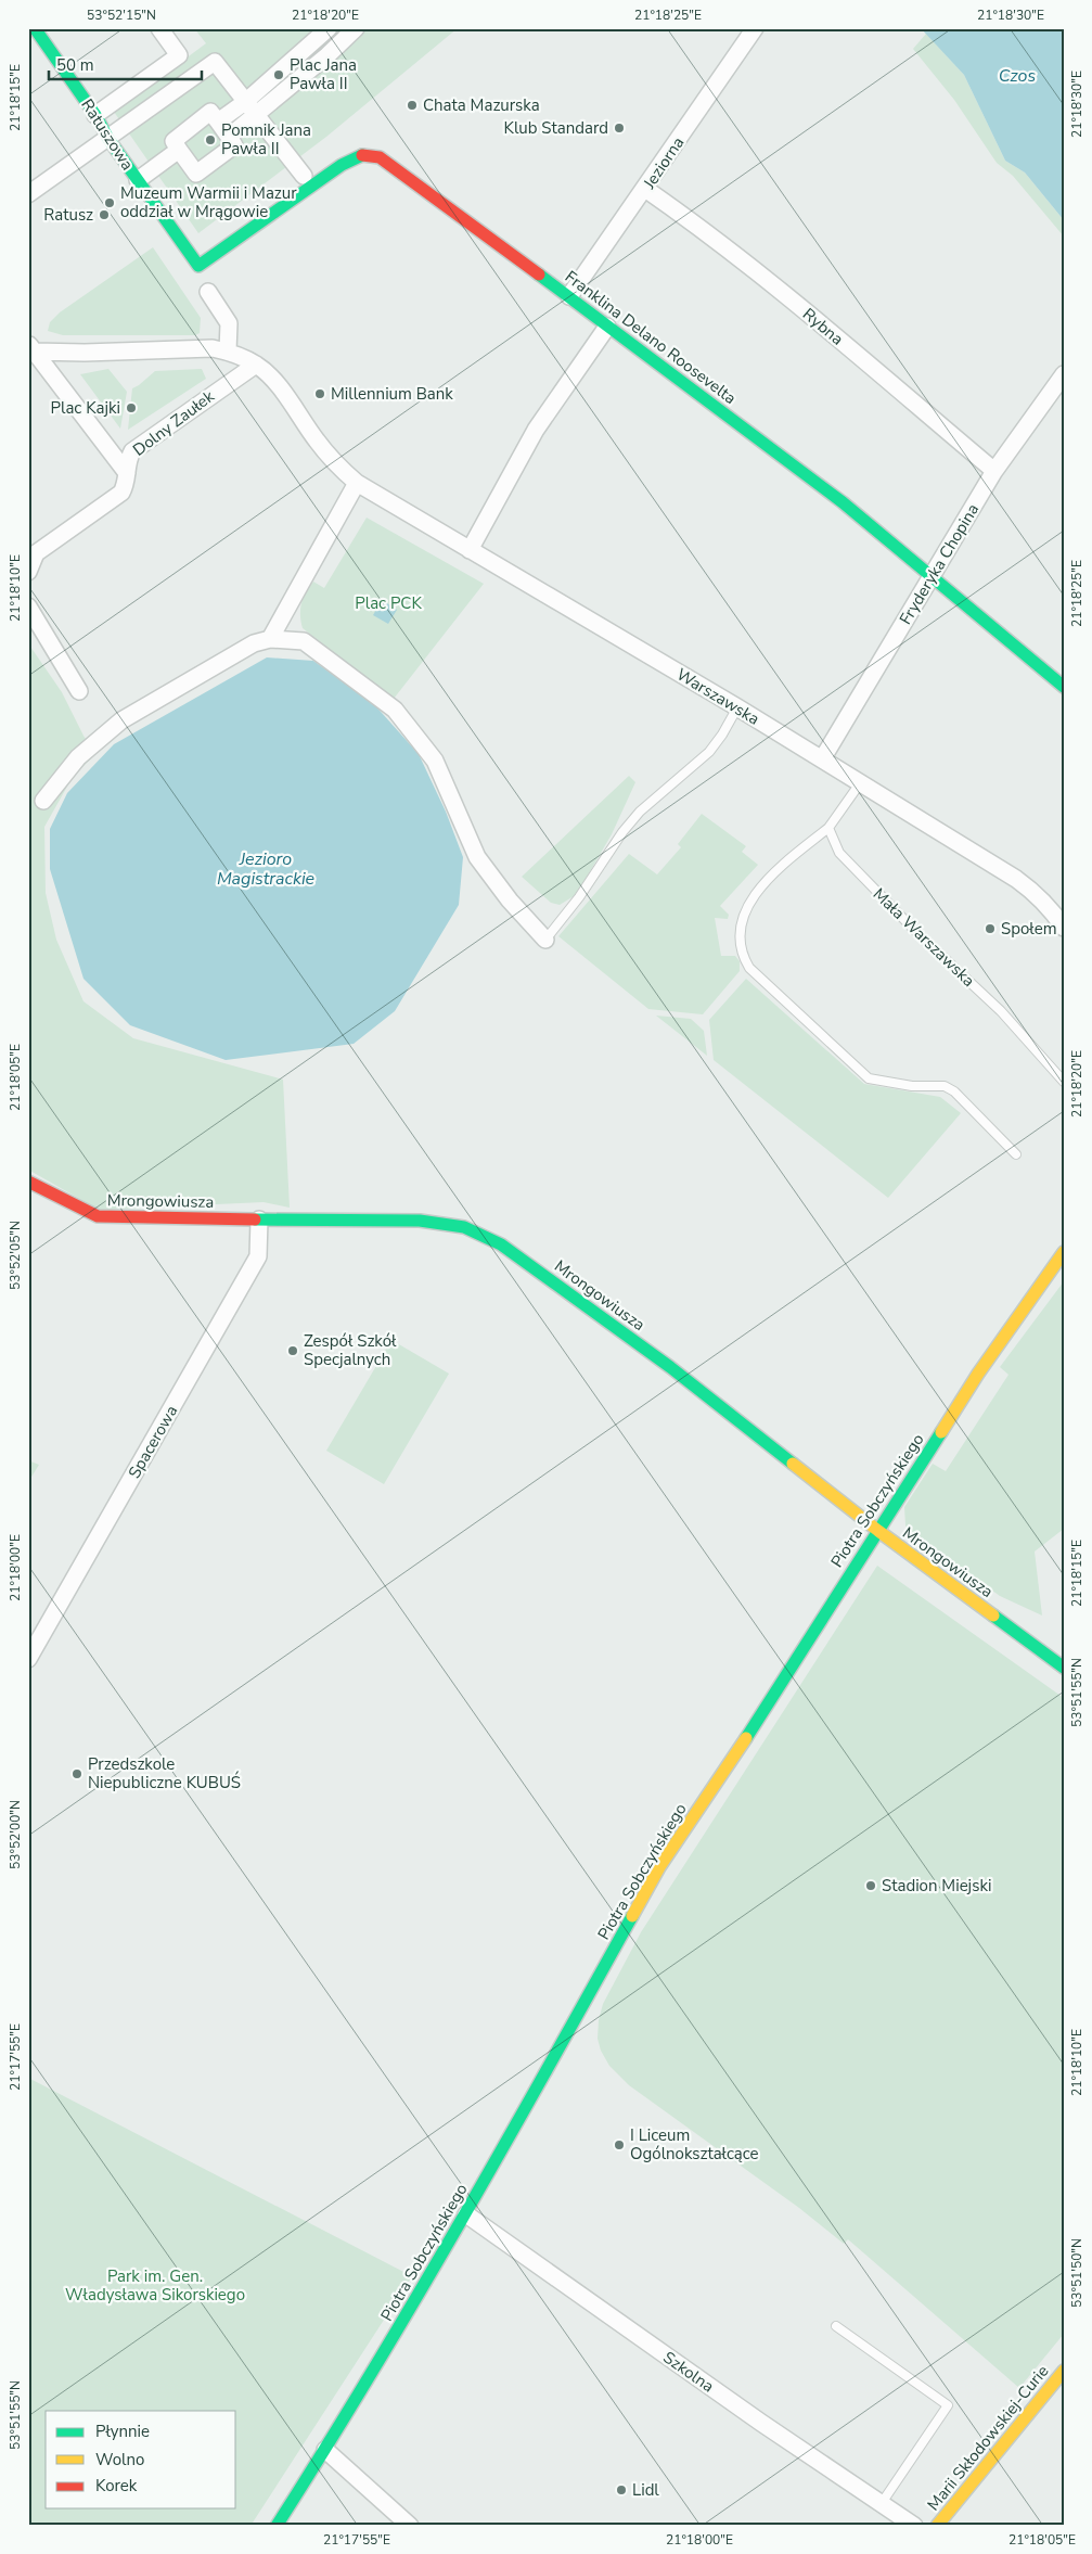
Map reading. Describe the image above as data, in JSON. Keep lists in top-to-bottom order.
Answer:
{
  "streets": {
    "street": [
      "Ratuszowa",
      "Jeziorna",
      "Rybna",
      "Franklina Delano Roosevelta",
      "Dolny Zaułek",
      "Fryderyka Chopina",
      "Warszawska",
      "Mrongowiusza",
      "Spacerowa",
      "Piotra Sobczyńskiego",
      "Szkolna",
      "Marii Skłodowskiej-Curie"
    ],
    "lane": ["Mała Warszawska"]
  },
  "crossings": [
    ["Ratuszowa", "Franklina Delano Roosevelta"],
    ["Jeziorna", "Rybna"],
    ["Jeziorna", "Franklina Delano Roosevelta"],
    ["Rybna", "Fryderyka Chopina"],
    ["Franklina Delano Roosevelta", "Fryderyka Chopina"],
    ["Fryderyka Chopina", "Warszawska"],
    ["Mrongowiusza", "Spacerowa"],
    ["Mrongowiusza", "Piotra Sobczyńskiego"],
    ["Piotra Sobczyńskiego", "Szkolna"]
  ],
  "water": ["Czos", "Jezioro Magistrackie"],
  "parks": ["Plac PCK", "Park im. Gen. Władysława Sikorskiego"],
  "places": [
    "Plac Jana Pawła II",
    "Chata Mazurska",
    "Klub Standard",
    "Pomnik Jana Pawła II",
    "Muzeum Warmii i Mazur oddział w Mrągowie",
    "Ratusz",
    "Millennium Bank",
    "Plac Kajki",
    "Społem",
    "Zespół Szkół Specjalnych",
    "Przedszkole Niepubliczne KUBUŚ",
    "Stadion Miejski",
    "I Liceum Ogólnokształcące",
    "Lidl"
  ],
  "legend": ["Płynnie", "Wolno", "Korek"],
  "scale_bar": "50 m",
  "coordinates": [
    "53°52'15\"N",
    "21°18'20\"E",
    "21°18'25\"E",
    "21°18'30\"E",
    "21°18'15\"E",
    "21°18'10\"E",
    "21°18'05\"E",
    "53°52'05\"N",
    "21°18'00\"E",
    "53°51'55\"N",
    "53°52'00\"N",
    "21°17'55\"E",
    "53°51'50\"N"
  ]
}
